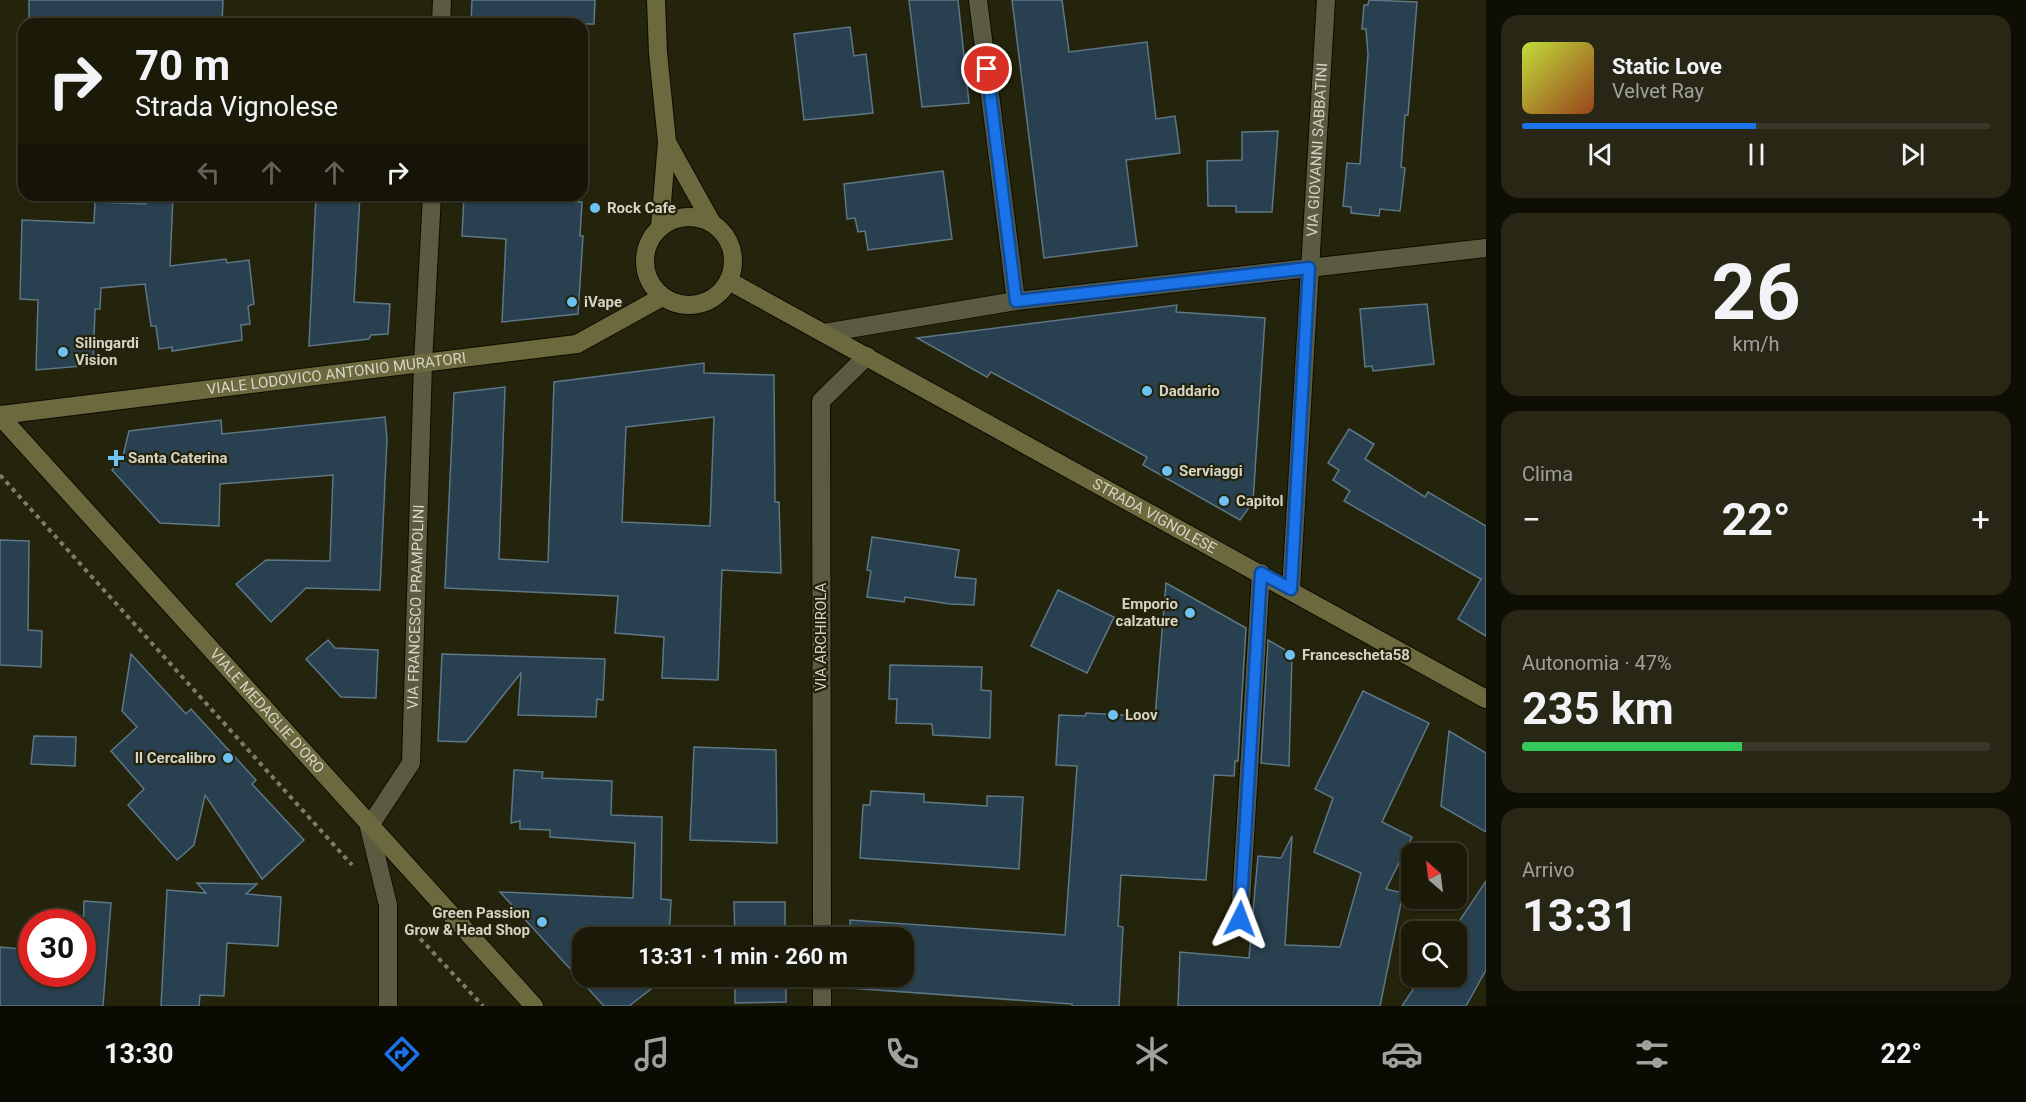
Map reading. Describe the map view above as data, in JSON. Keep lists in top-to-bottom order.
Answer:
{
  "streets": {
    "street": [
      "VIA GIOVANNI SABBATINI",
      "VIALE LODOVICO ANTONIO MURATORI",
      "STRADA VIGNOLESE",
      "VIA FRANCESCO PRAMPOLINI",
      "VIA ARCHIROLA",
      "VIALE MEDAGLIE D'ORO"
    ]
  },
  "crossings": [
    ["VIA GIOVANNI SABBATINI", "STRADA VIGNOLESE"],
    ["VIALE LODOVICO ANTONIO MURATORI", "VIA FRANCESCO PRAMPOLINI"],
    ["VIALE LODOVICO ANTONIO MURATORI", "VIALE MEDAGLIE D'ORO"],
    ["STRADA VIGNOLESE", "VIA ARCHIROLA"],
    ["VIA FRANCESCO PRAMPOLINI", "VIALE MEDAGLIE D'ORO"]
  ],
  "places": {
    "other": [
      "Rock Cafe",
      "iVape",
      "Silingardi Vision",
      "Daddario",
      "Serviaggi",
      "Capitol",
      "Emporio calzature",
      "Francescheta58",
      "Loov",
      "Il Cercalibro",
      "Green Passion Grow & Head Shop"
    ],
    "health": ["Santa Caterina"]
  },
  "north": "top left",
  "page": {
    "turn": ["70 m", "Strada Vignolese"],
    "song": ["Static Love", "Velvet Ray"],
    "tile": [
      ["26", "km/h"],
      "Clima",
      ["Autonomia · 47%", "235 km"],
      ["Arrivo", "13:31"]
    ],
    "heat": ["−", "22°", "+"],
    "limit": "30",
    "trip": "13:31 · 1 min · 260 m",
    "tabs": ["13:30", "22°"]
  }
}
